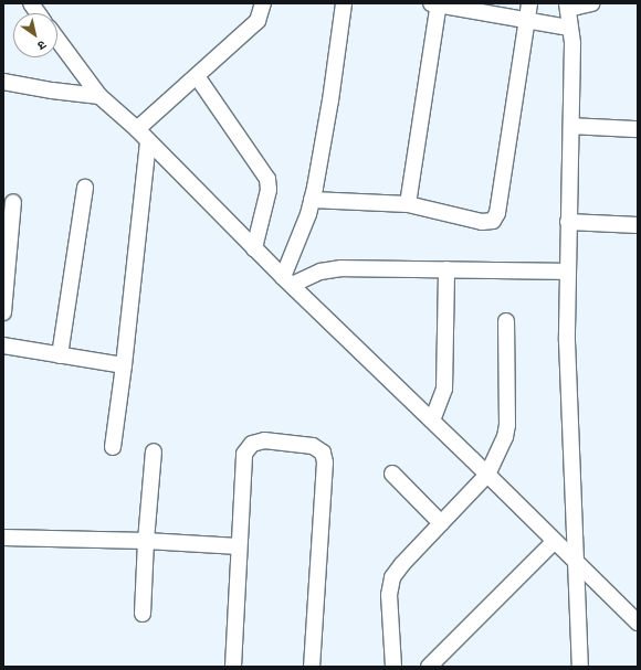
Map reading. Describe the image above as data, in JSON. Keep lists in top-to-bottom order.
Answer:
{
  "north": "bottom right"
}
